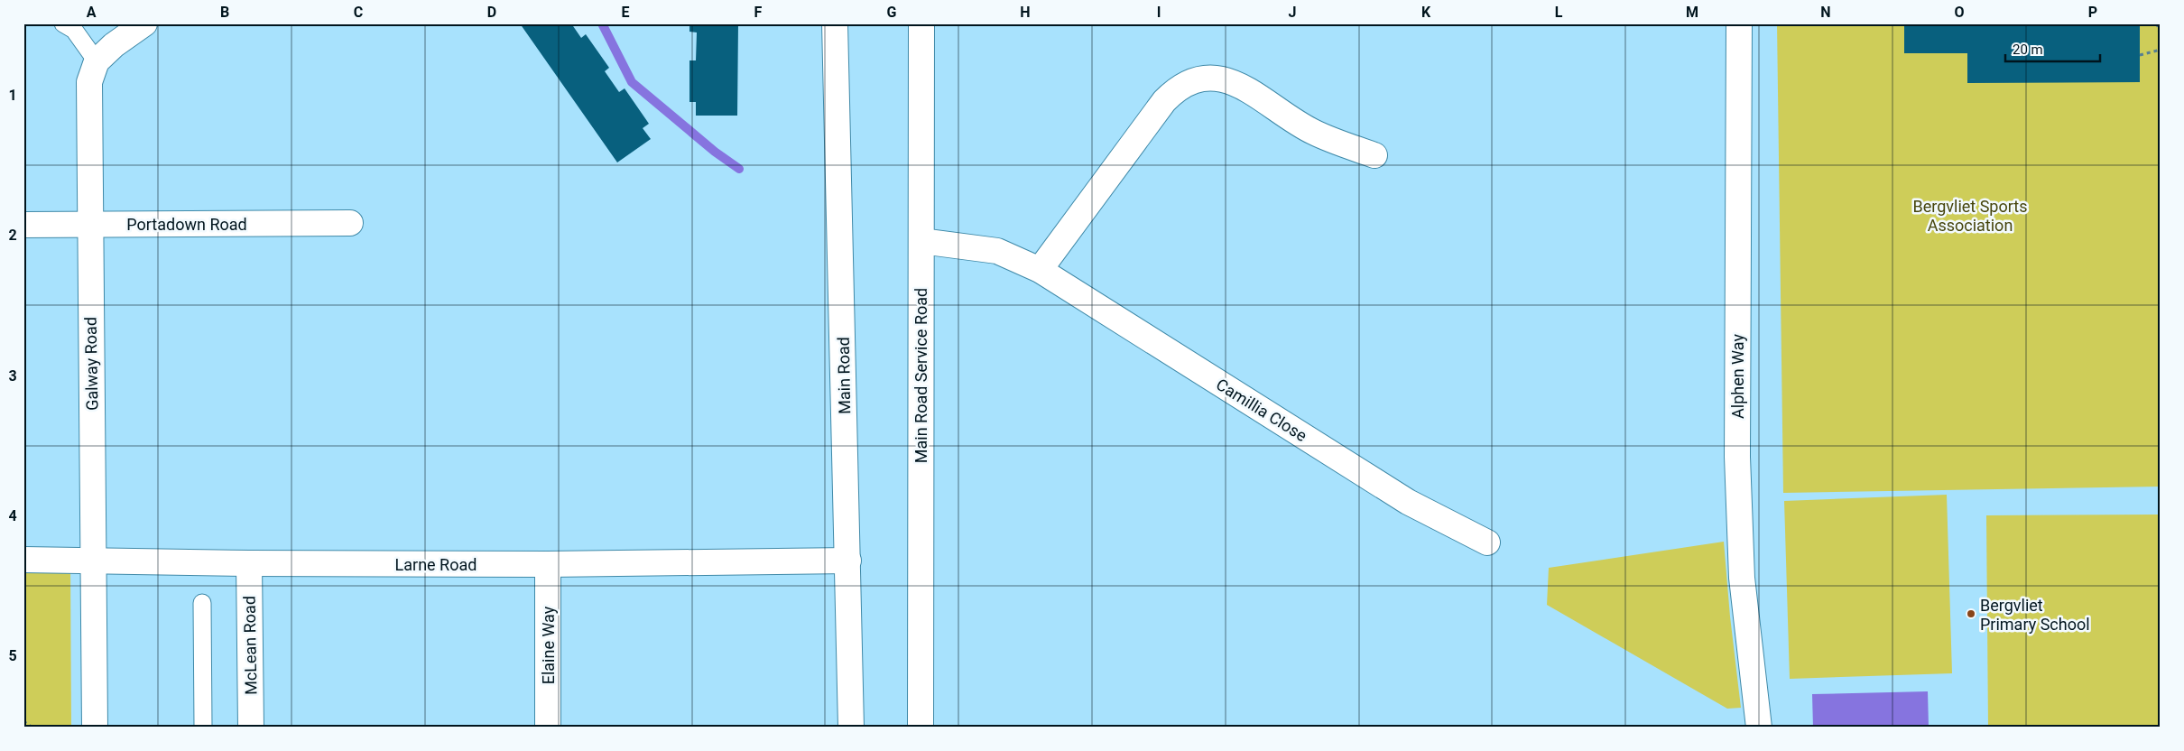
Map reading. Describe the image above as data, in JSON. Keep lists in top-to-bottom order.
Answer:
{
  "streets": {
    "street": [
      "Portadown Road",
      "Galway Road",
      "Main Road",
      "Main Road Service Road",
      "Alphen Way",
      "Camillia Close",
      "Larne Road",
      "McLean Road",
      "Elaine Way"
    ]
  },
  "crossings": [
    ["Portadown Road", "Galway Road"],
    ["Galway Road", "Larne Road"],
    ["Main Road", "Larne Road"],
    ["Main Road Service Road", "Camillia Close"],
    ["Larne Road", "McLean Road"],
    ["Larne Road", "Elaine Way"]
  ],
  "parks": ["Bergvliet Sports Association"],
  "places": ["Bergvliet Primary School"],
  "scale_bar": "20 m",
  "grid": {
    "columns": [
      "A",
      "B",
      "C",
      "D",
      "E",
      "F",
      "G",
      "H",
      "I",
      "J",
      "K",
      "L",
      "M",
      "N",
      "O",
      "P"
    ],
    "rows": [
      "1",
      "2",
      "3",
      "4",
      "5"
    ]
  }
}
